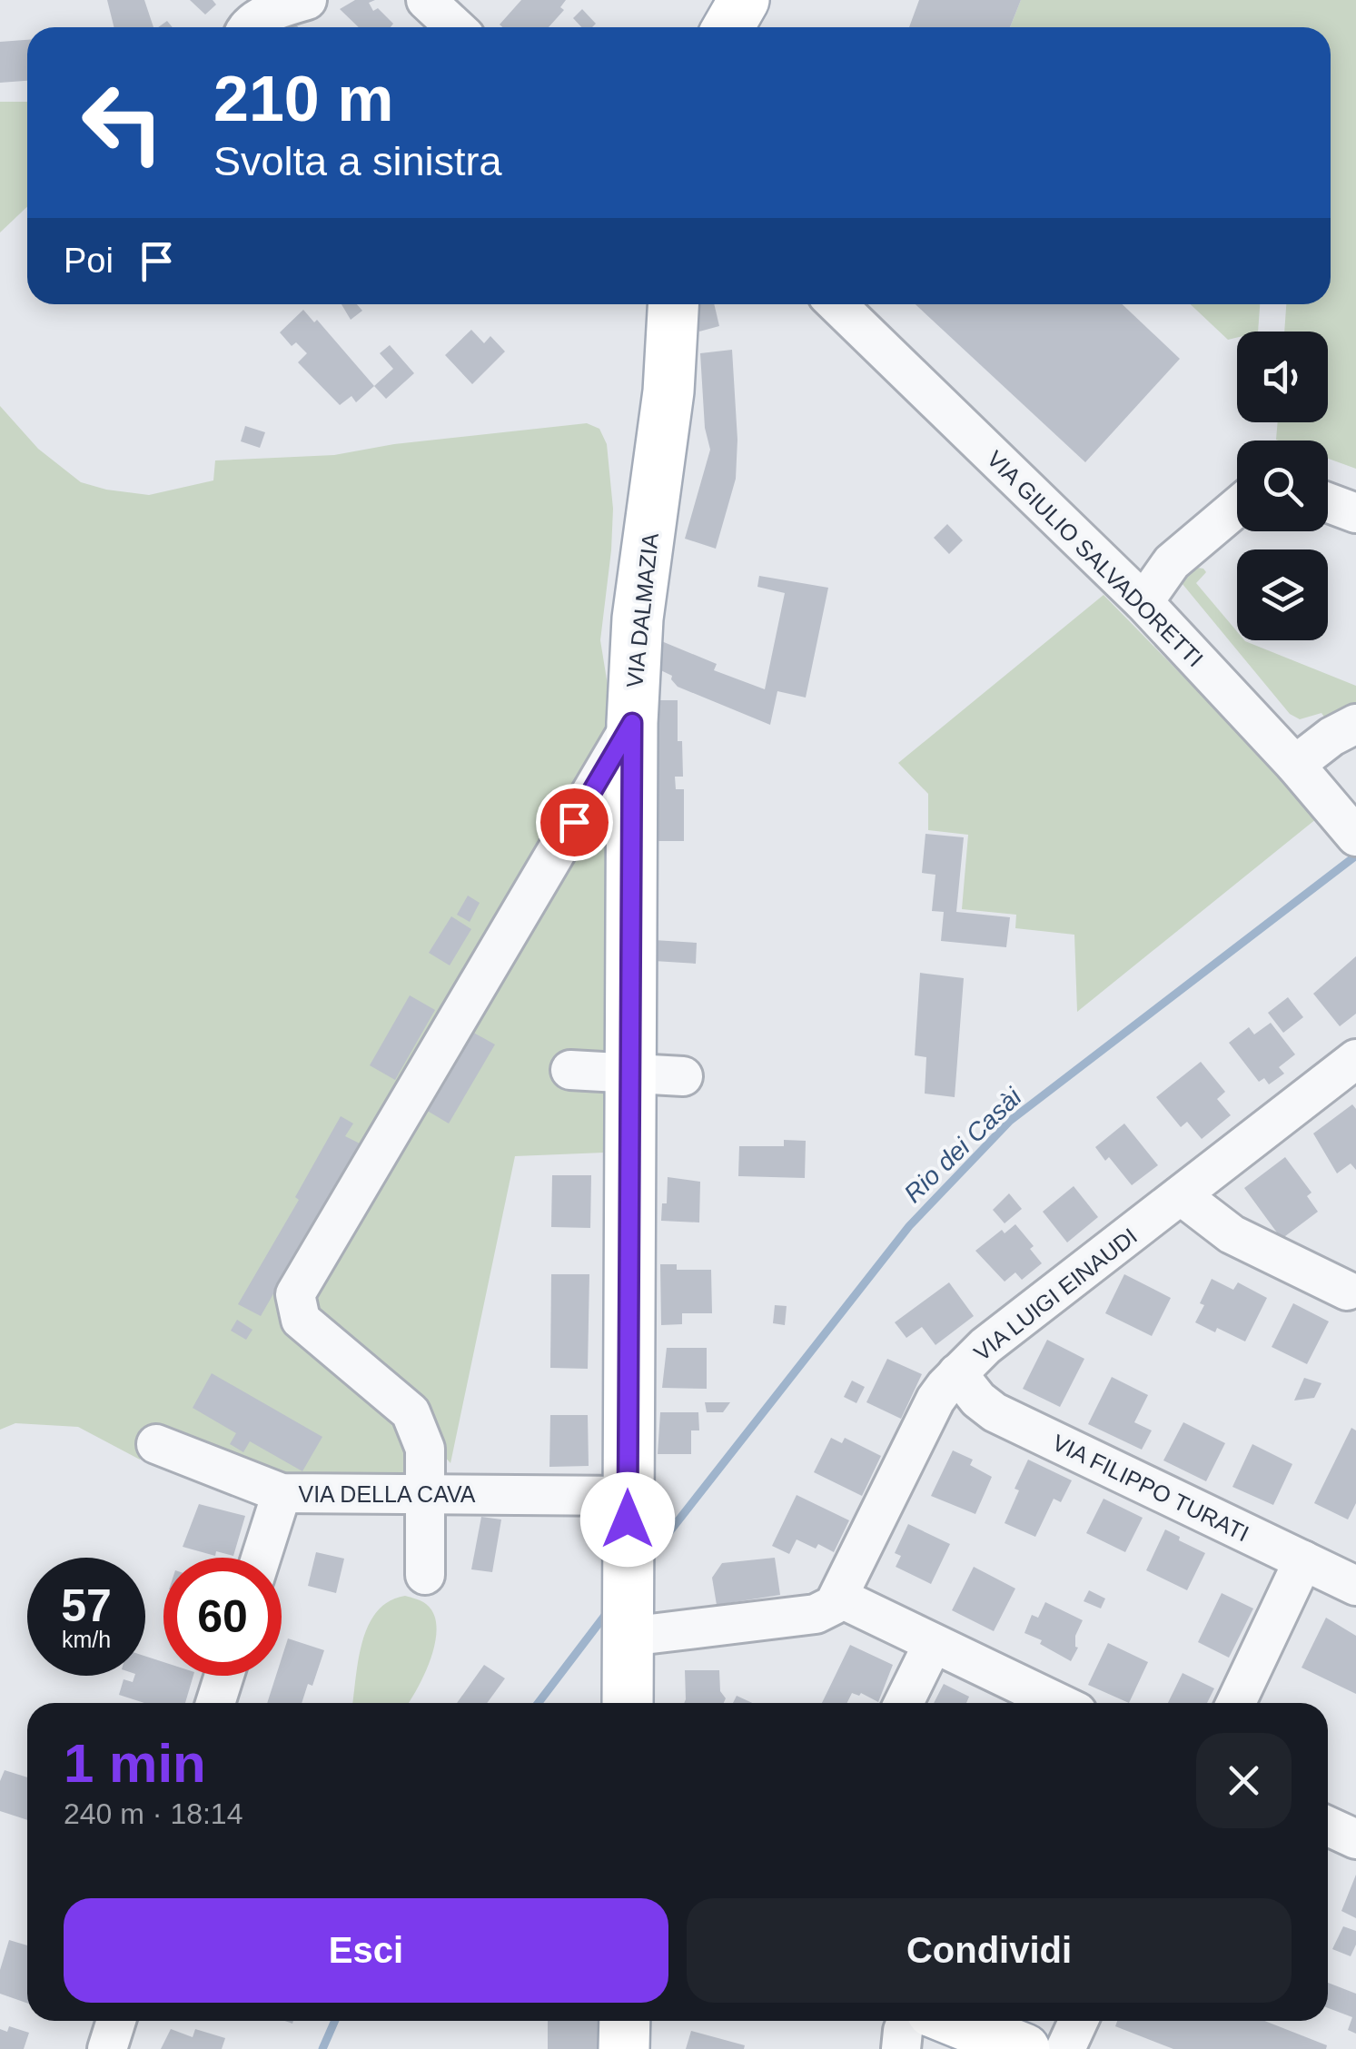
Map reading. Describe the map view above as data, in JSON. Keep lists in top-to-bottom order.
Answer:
{
  "streets": {
    "main road": ["VIA DALMAZIA"],
    "street": [
      "VIA GIULIO SALVADORETTI",
      "VIA LUIGI EINAUDI",
      "VIA FILIPPO TURATI",
      "VIA DELLA CAVA"
    ]
  },
  "crossings": [
    ["VIA DALMAZIA", "VIA DELLA CAVA"],
    ["VIA LUIGI EINAUDI", "VIA FILIPPO TURATI"]
  ],
  "water": ["Rio dei Casài"],
  "page": {
    "turn": ["210 m", "Svolta a sinistra"],
    "then": "Poi",
    "speed": "57 km/h",
    "limit": "60",
    "heading": ["1 min", "240 m · 18:14"],
    "buttons": ["Esci", "Condividi"]
  }
}
